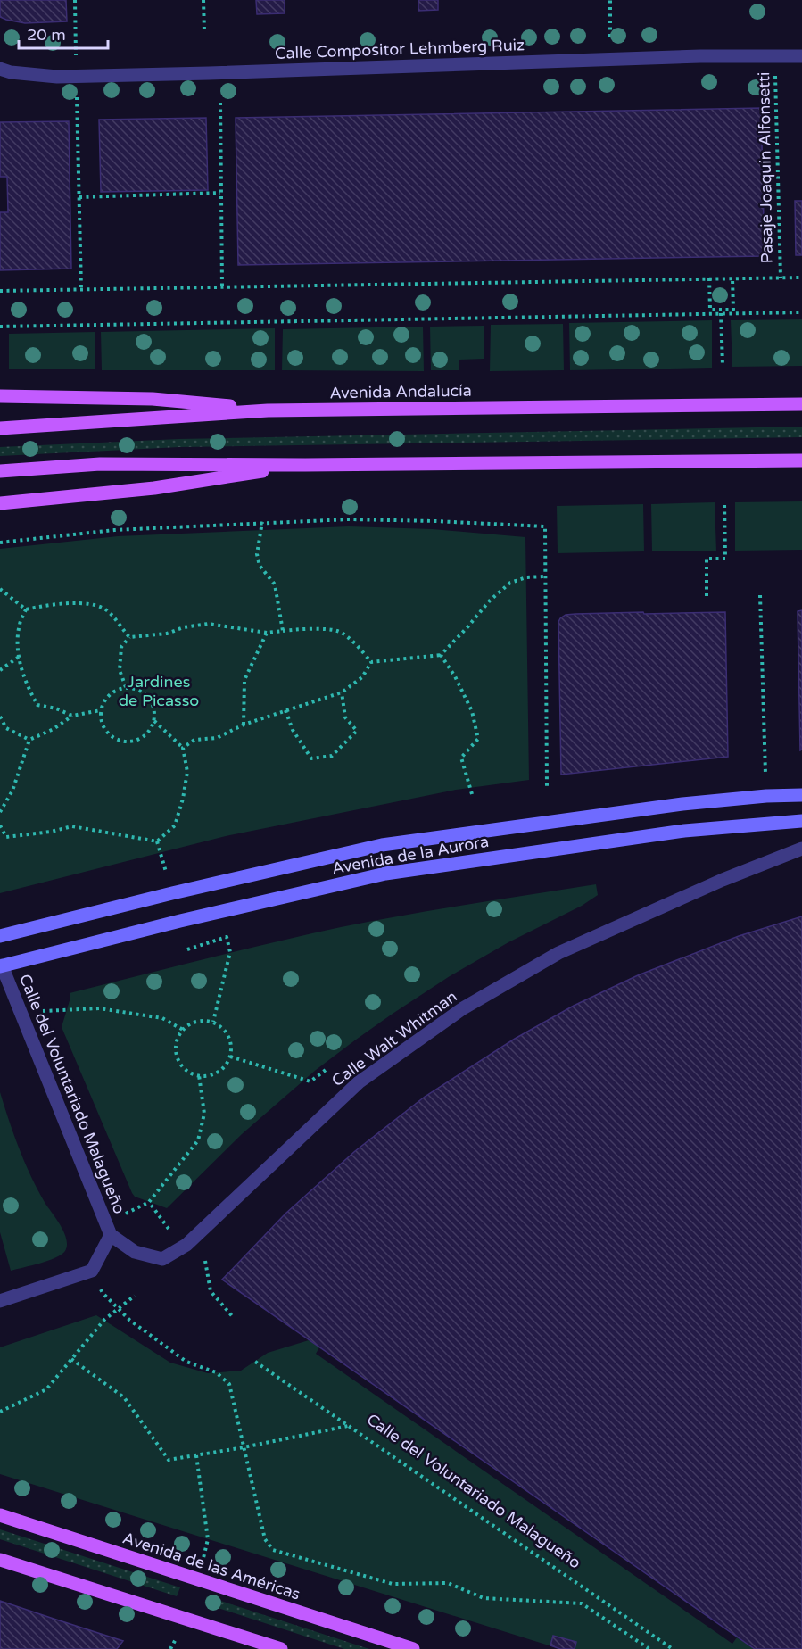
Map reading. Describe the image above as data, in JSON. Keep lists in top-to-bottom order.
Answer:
{
  "streets": {
    "main road": ["Avenida Andalucía", "Avenida de la Aurora", "Avenida de las Américas"],
    "street": ["Calle Compositor Lehmberg Ruiz", "Calle Walt Whitman", "Calle del Voluntariado Malagueño"],
    "path": ["Pasaje Joaquín Alfonsetti"]
  },
  "crossings": [
    ["Calle Compositor Lehmberg Ruiz", "Pasaje Joaquín Alfonsetti"],
    ["Avenida de la Aurora", "Calle del Voluntariado Malagueño"],
    ["Calle Walt Whitman", "Calle del Voluntariado Malagueño"]
  ],
  "parks": ["Jardines de Picasso"],
  "scale_bar": "20 m"
}
